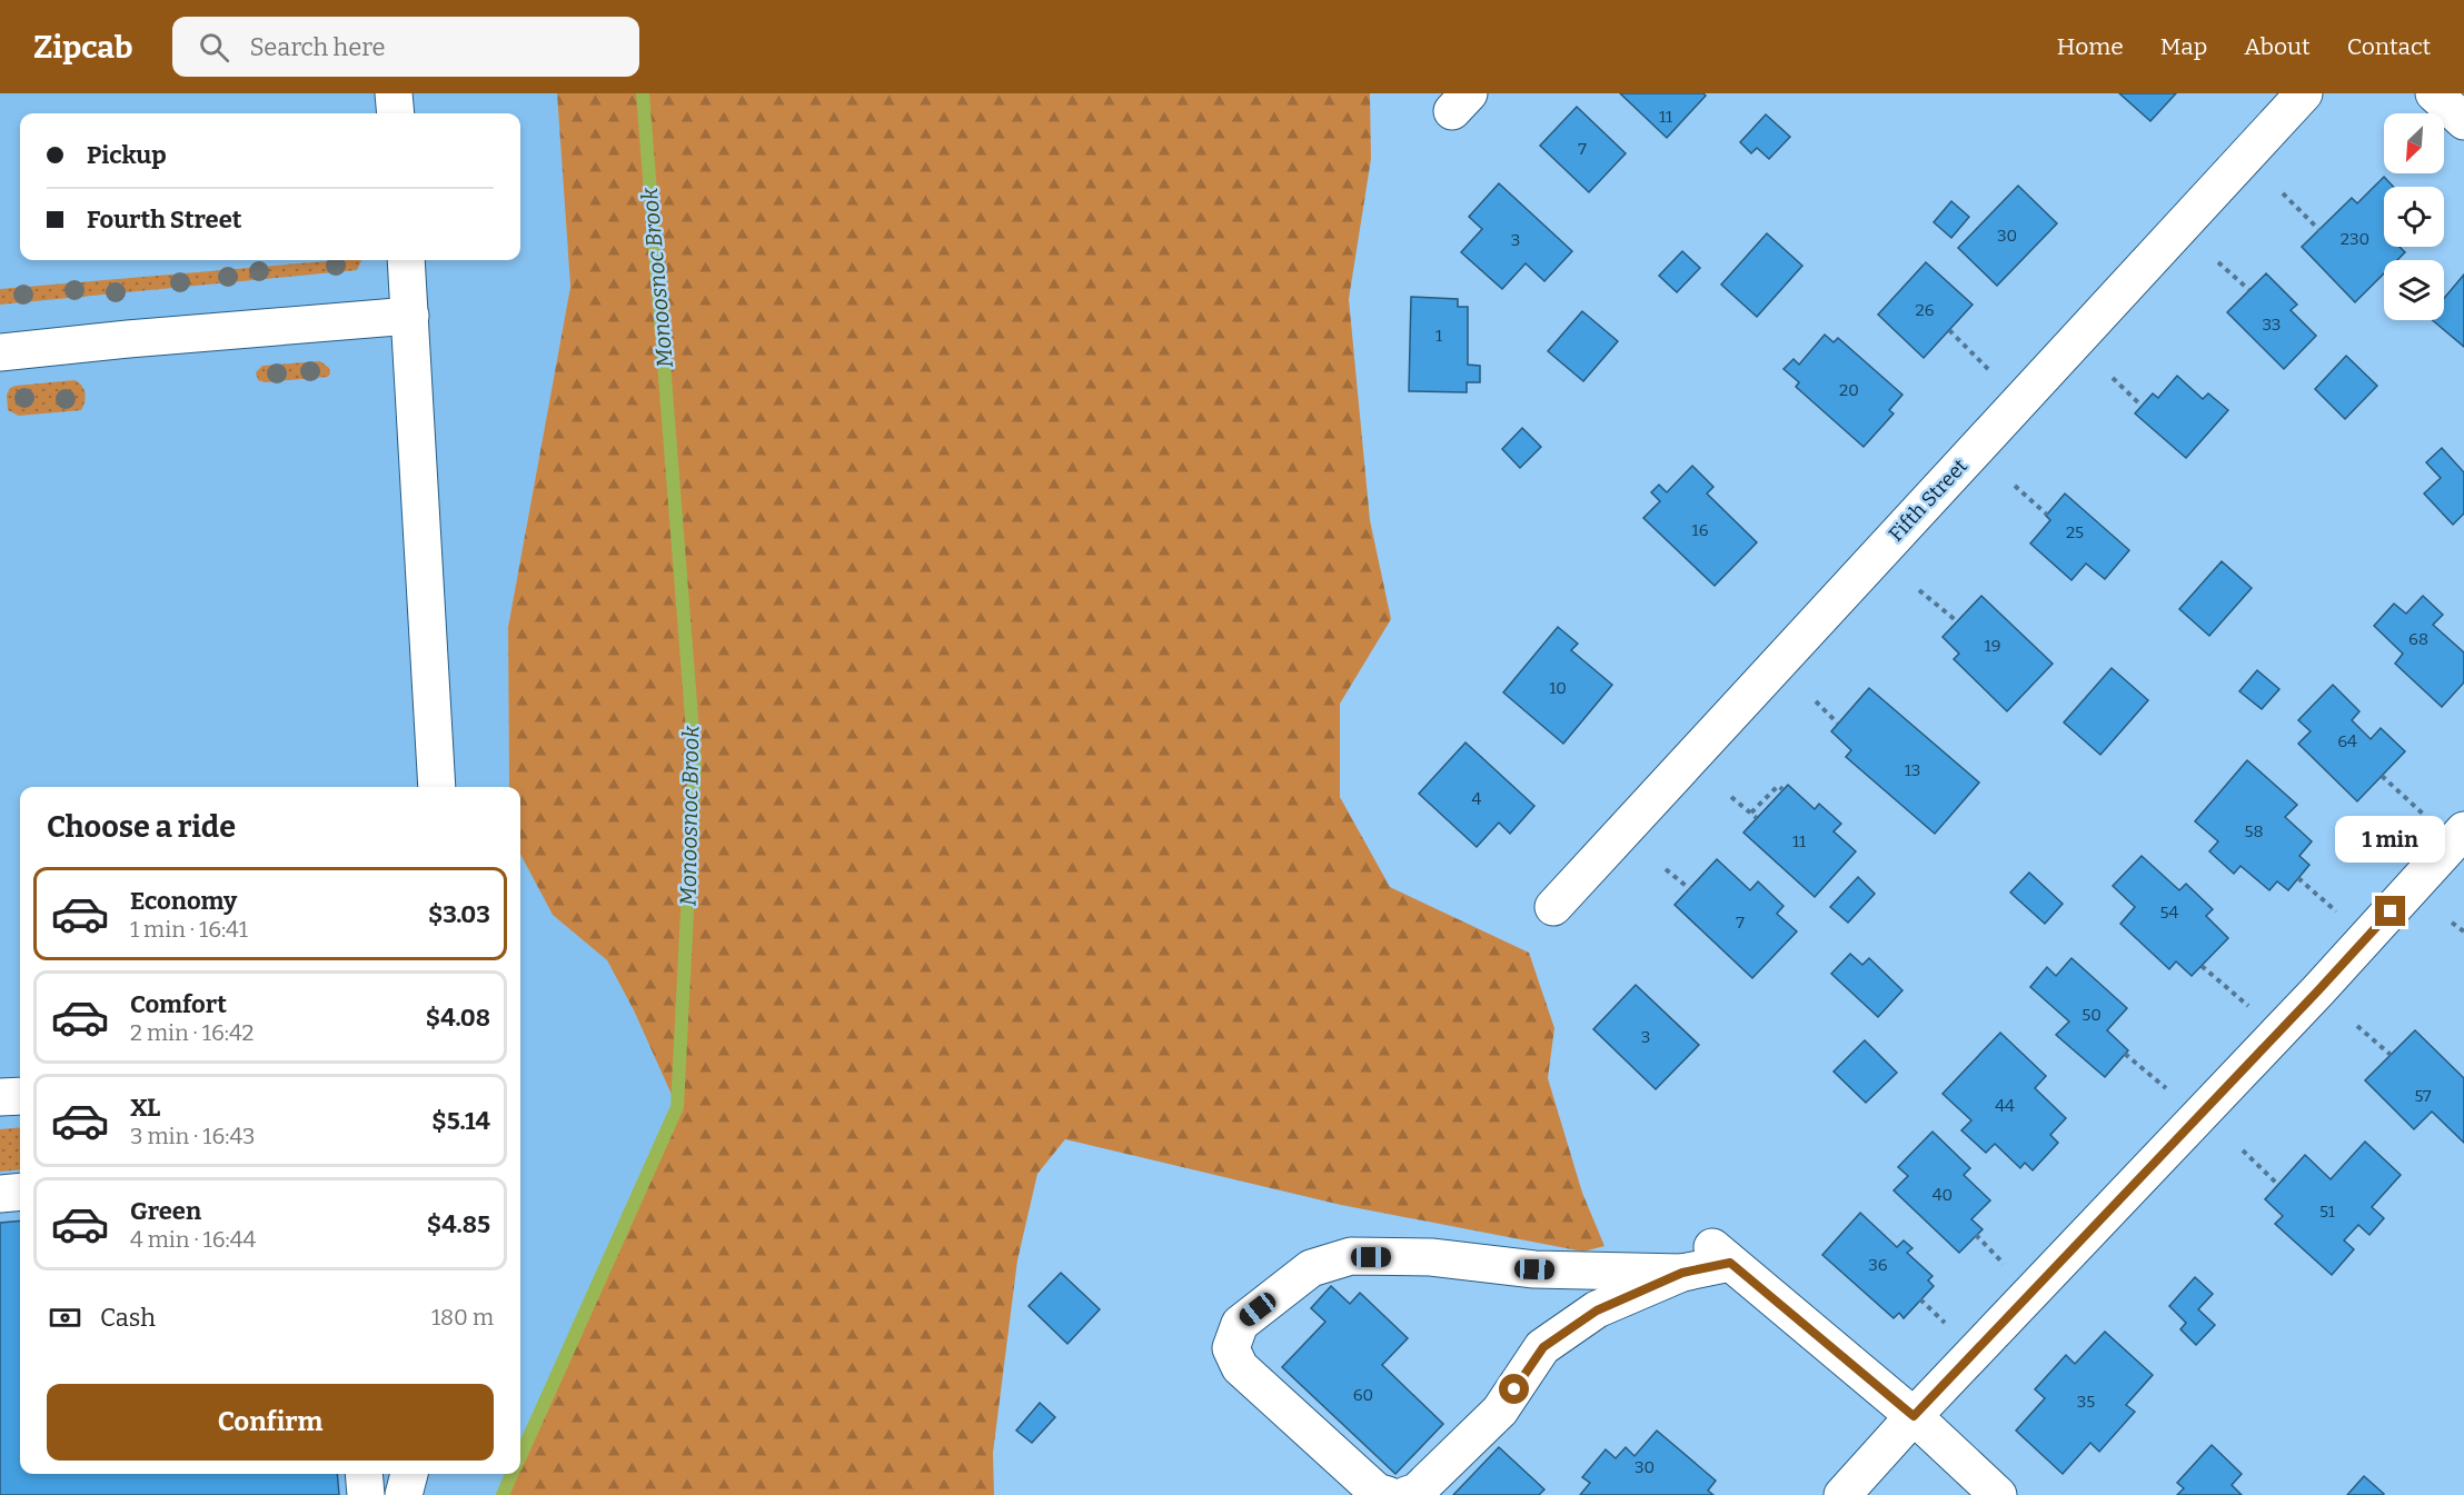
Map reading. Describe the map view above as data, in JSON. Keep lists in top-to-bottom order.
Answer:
{
  "streets": {
    "street": ["Fifth Street"]
  },
  "water": ["Monoosnoc Brook"],
  "house_numbers": [
    "11",
    "7",
    "30",
    "230",
    "3",
    "26",
    "33",
    "1",
    "20",
    "16",
    "25",
    "68",
    "19",
    "10",
    "64",
    "13",
    "4",
    "58",
    "11",
    "54",
    "7",
    "50",
    "3",
    "57",
    "44",
    "40",
    "51",
    "36",
    "60",
    "35",
    "30"
  ],
  "north": "bottom left",
  "page": {
    "header": "Zipcab",
    "search": "Search here",
    "nav": [
      "Home",
      "Map",
      "About",
      "Contact"
    ],
    "banner": ["Pickup", "Fourth Street"],
    "heading": "Choose a ride",
    "bubble": "1 min",
    "list": [
      {
        "name": "Economy",
        "note": "1 min · 16:41",
        "value": "$3.03"
      },
      {
        "name": "Comfort",
        "note": "2 min · 16:42",
        "value": "$4.08"
      },
      {
        "name": "XL",
        "note": "3 min · 16:43",
        "value": "$5.14"
      },
      {
        "name": "Green",
        "note": "4 min · 16:44",
        "value": "$4.85"
      }
    ],
    "pay": ["Cash", "180 m"],
    "buttons": "Confirm"
  }
}
